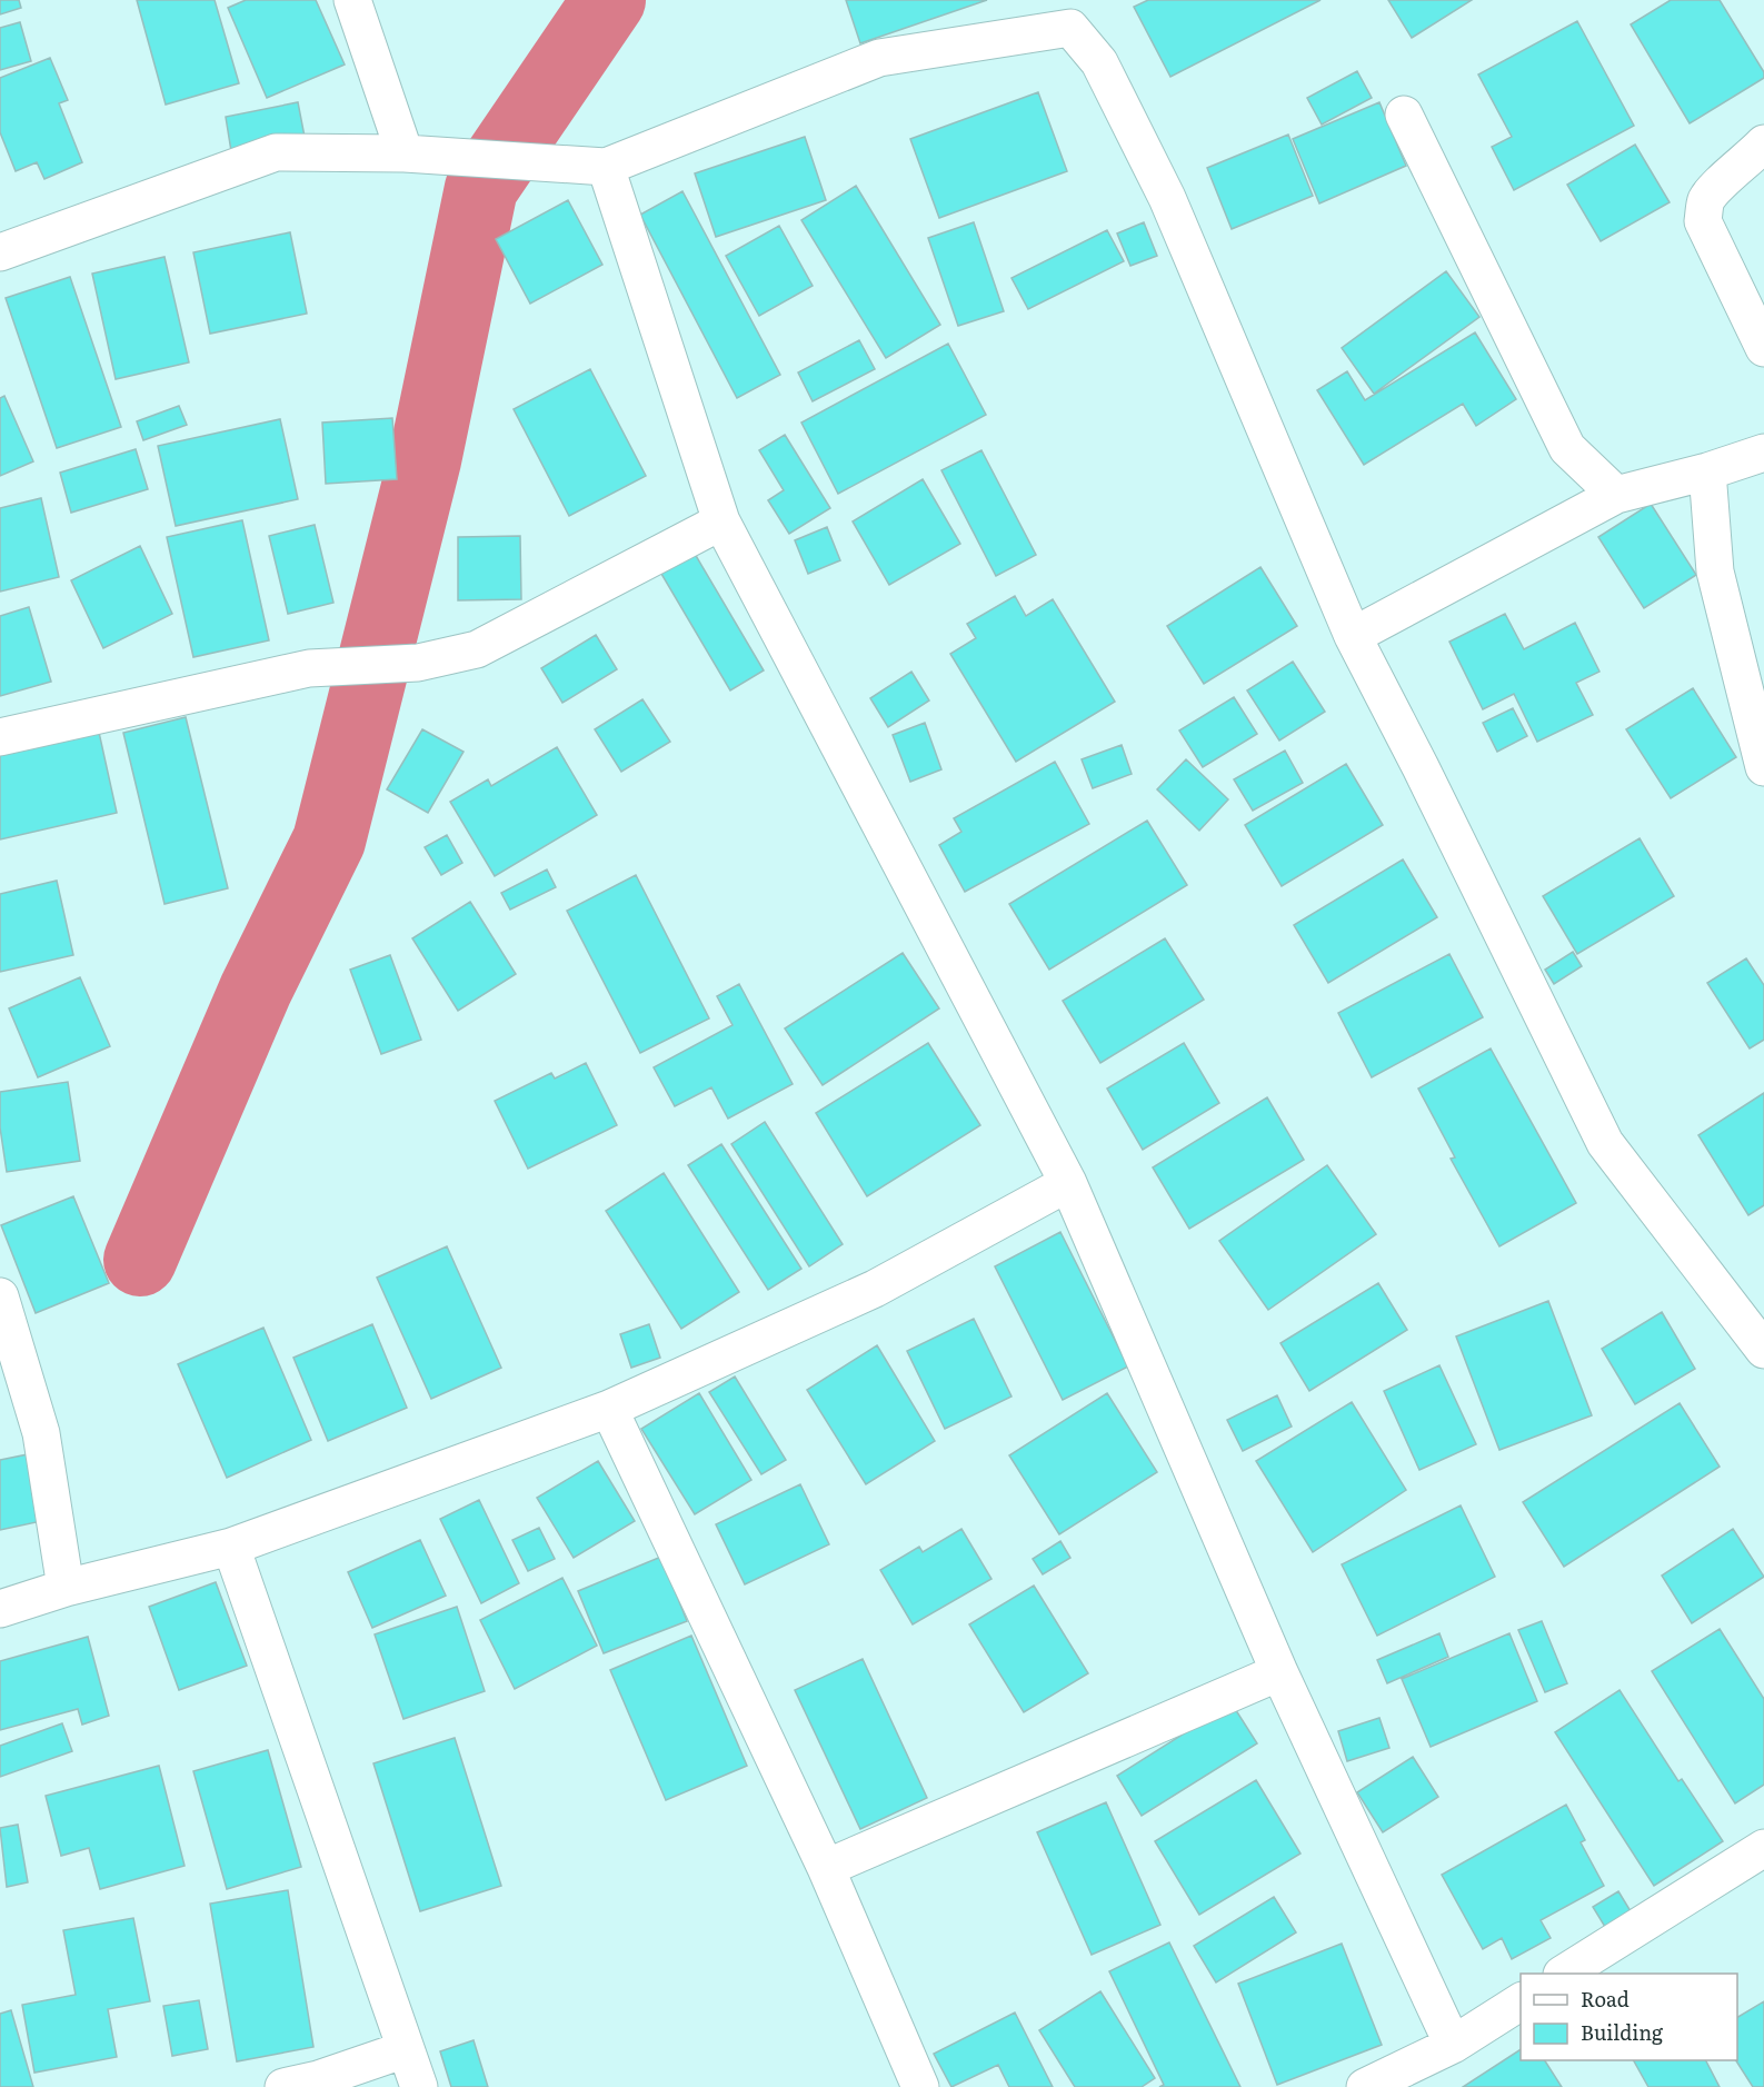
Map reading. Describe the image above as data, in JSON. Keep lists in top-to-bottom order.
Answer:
{
  "legend": ["Road", "Building"]
}
